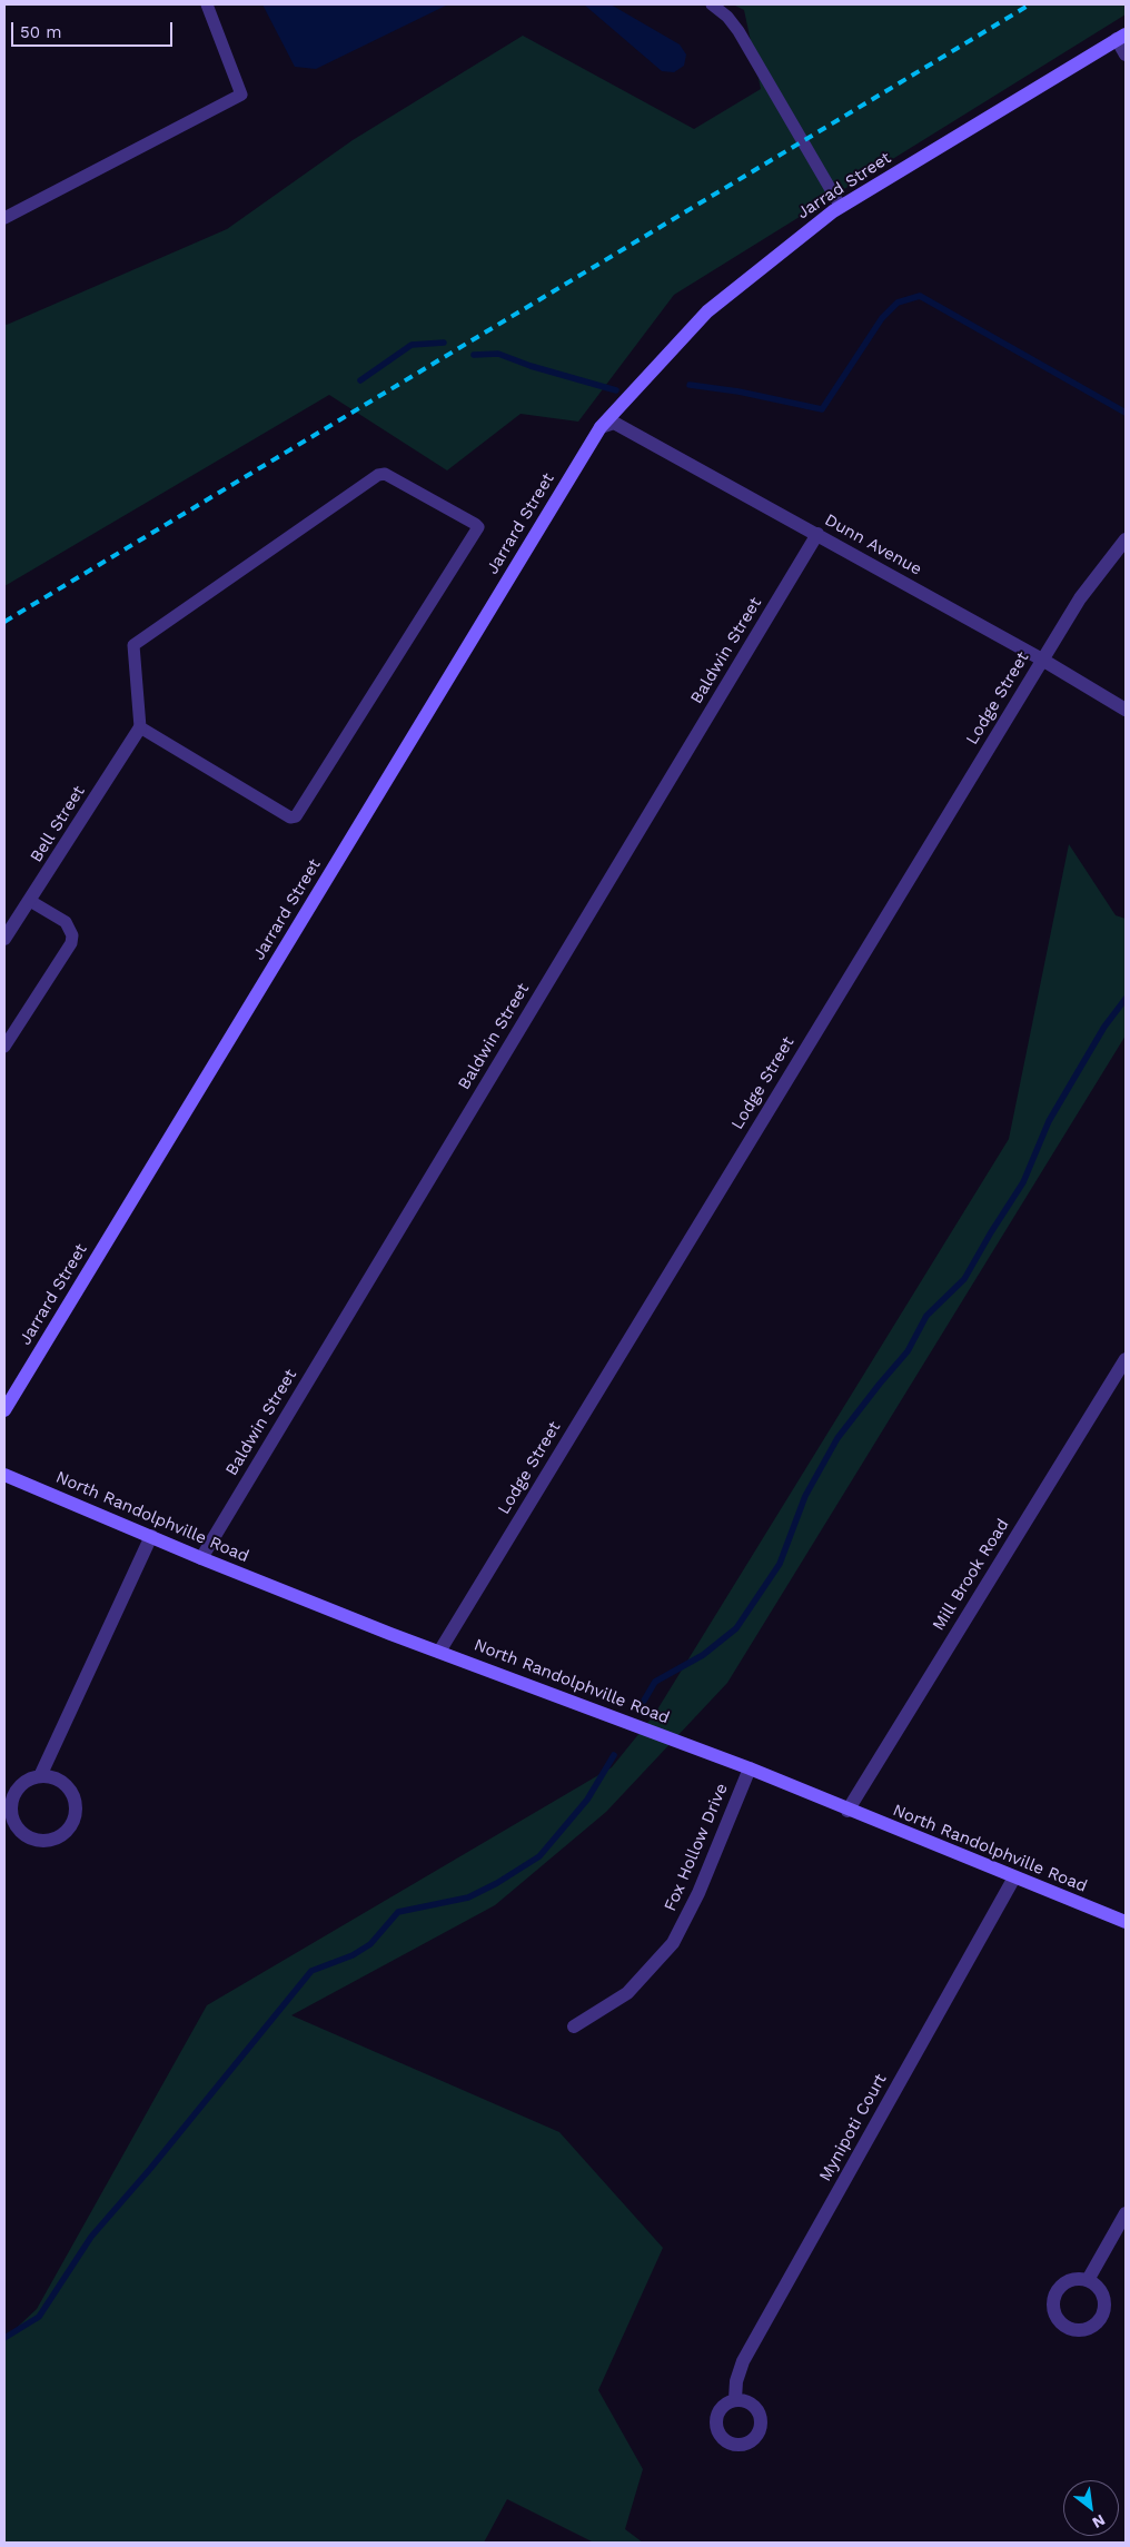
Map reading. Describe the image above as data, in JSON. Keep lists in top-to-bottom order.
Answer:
{
  "streets": {
    "street": [
      "Jarrad Street",
      "Jarrard Street",
      "Dunn Avenue",
      "Baldwin Street",
      "Lodge Street",
      "Bell Street",
      "North Randolphville Road",
      "Mill Brook Road",
      "Fox Hollow Drive",
      "Mynipoti Court"
    ]
  },
  "crossings": [
    ["Jarrad Street", "Jarrard Street"],
    ["Jarrad Street", "Dunn Avenue"],
    ["Jarrard Street", "Dunn Avenue"],
    ["Dunn Avenue", "Baldwin Street"],
    ["Dunn Avenue", "Lodge Street"],
    ["Baldwin Street", "North Randolphville Road"],
    ["Lodge Street", "North Randolphville Road"],
    ["North Randolphville Road", "Mill Brook Road"],
    ["North Randolphville Road", "Fox Hollow Drive"],
    ["North Randolphville Road", "Mynipoti Court"]
  ],
  "scale_bar": "50 m",
  "north": "bottom right"
}
